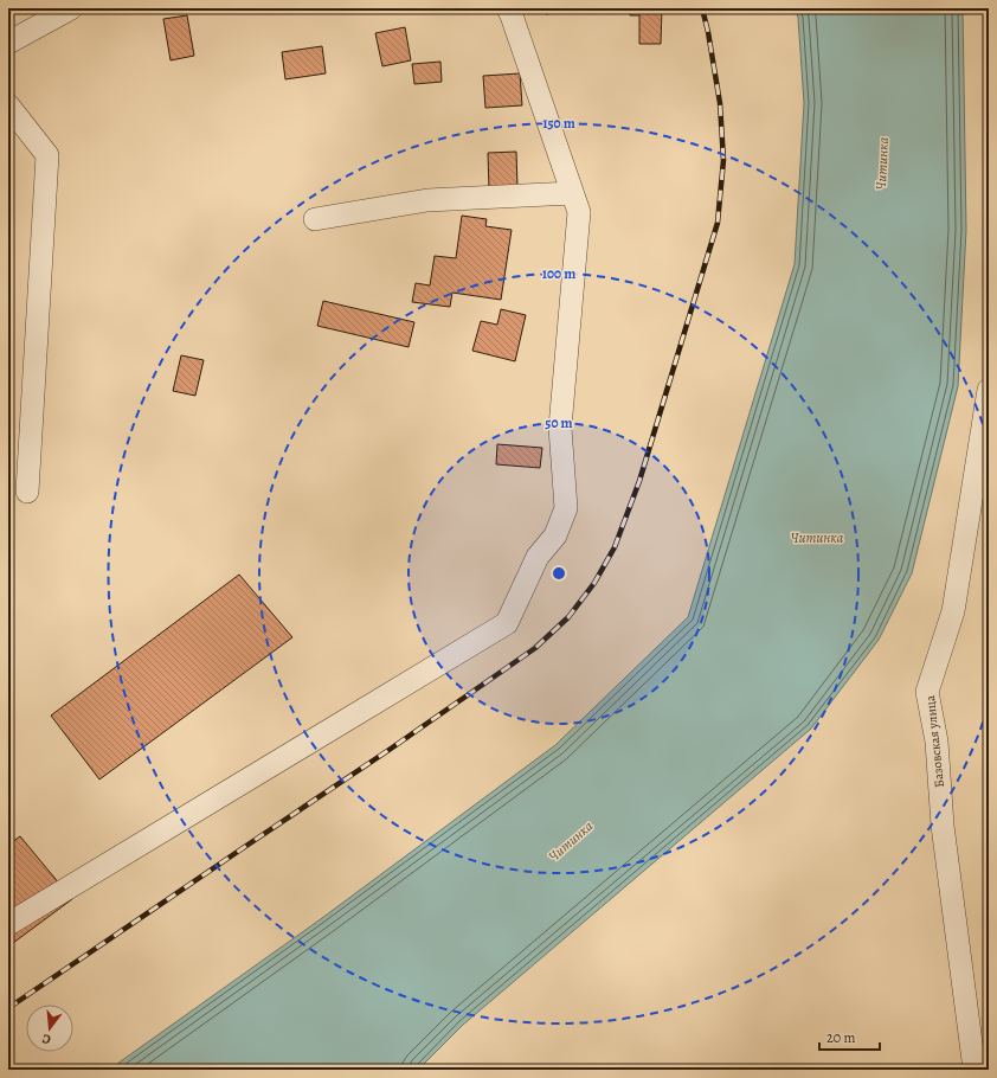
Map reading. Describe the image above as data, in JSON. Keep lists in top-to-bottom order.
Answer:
{
  "streets": {
    "street": ["Базовская улица"]
  },
  "water": ["Читинка"],
  "scale_bar": "20 m",
  "north": "bottom",
  "rings": ["150 m", "100 m", "50 m"]
}
